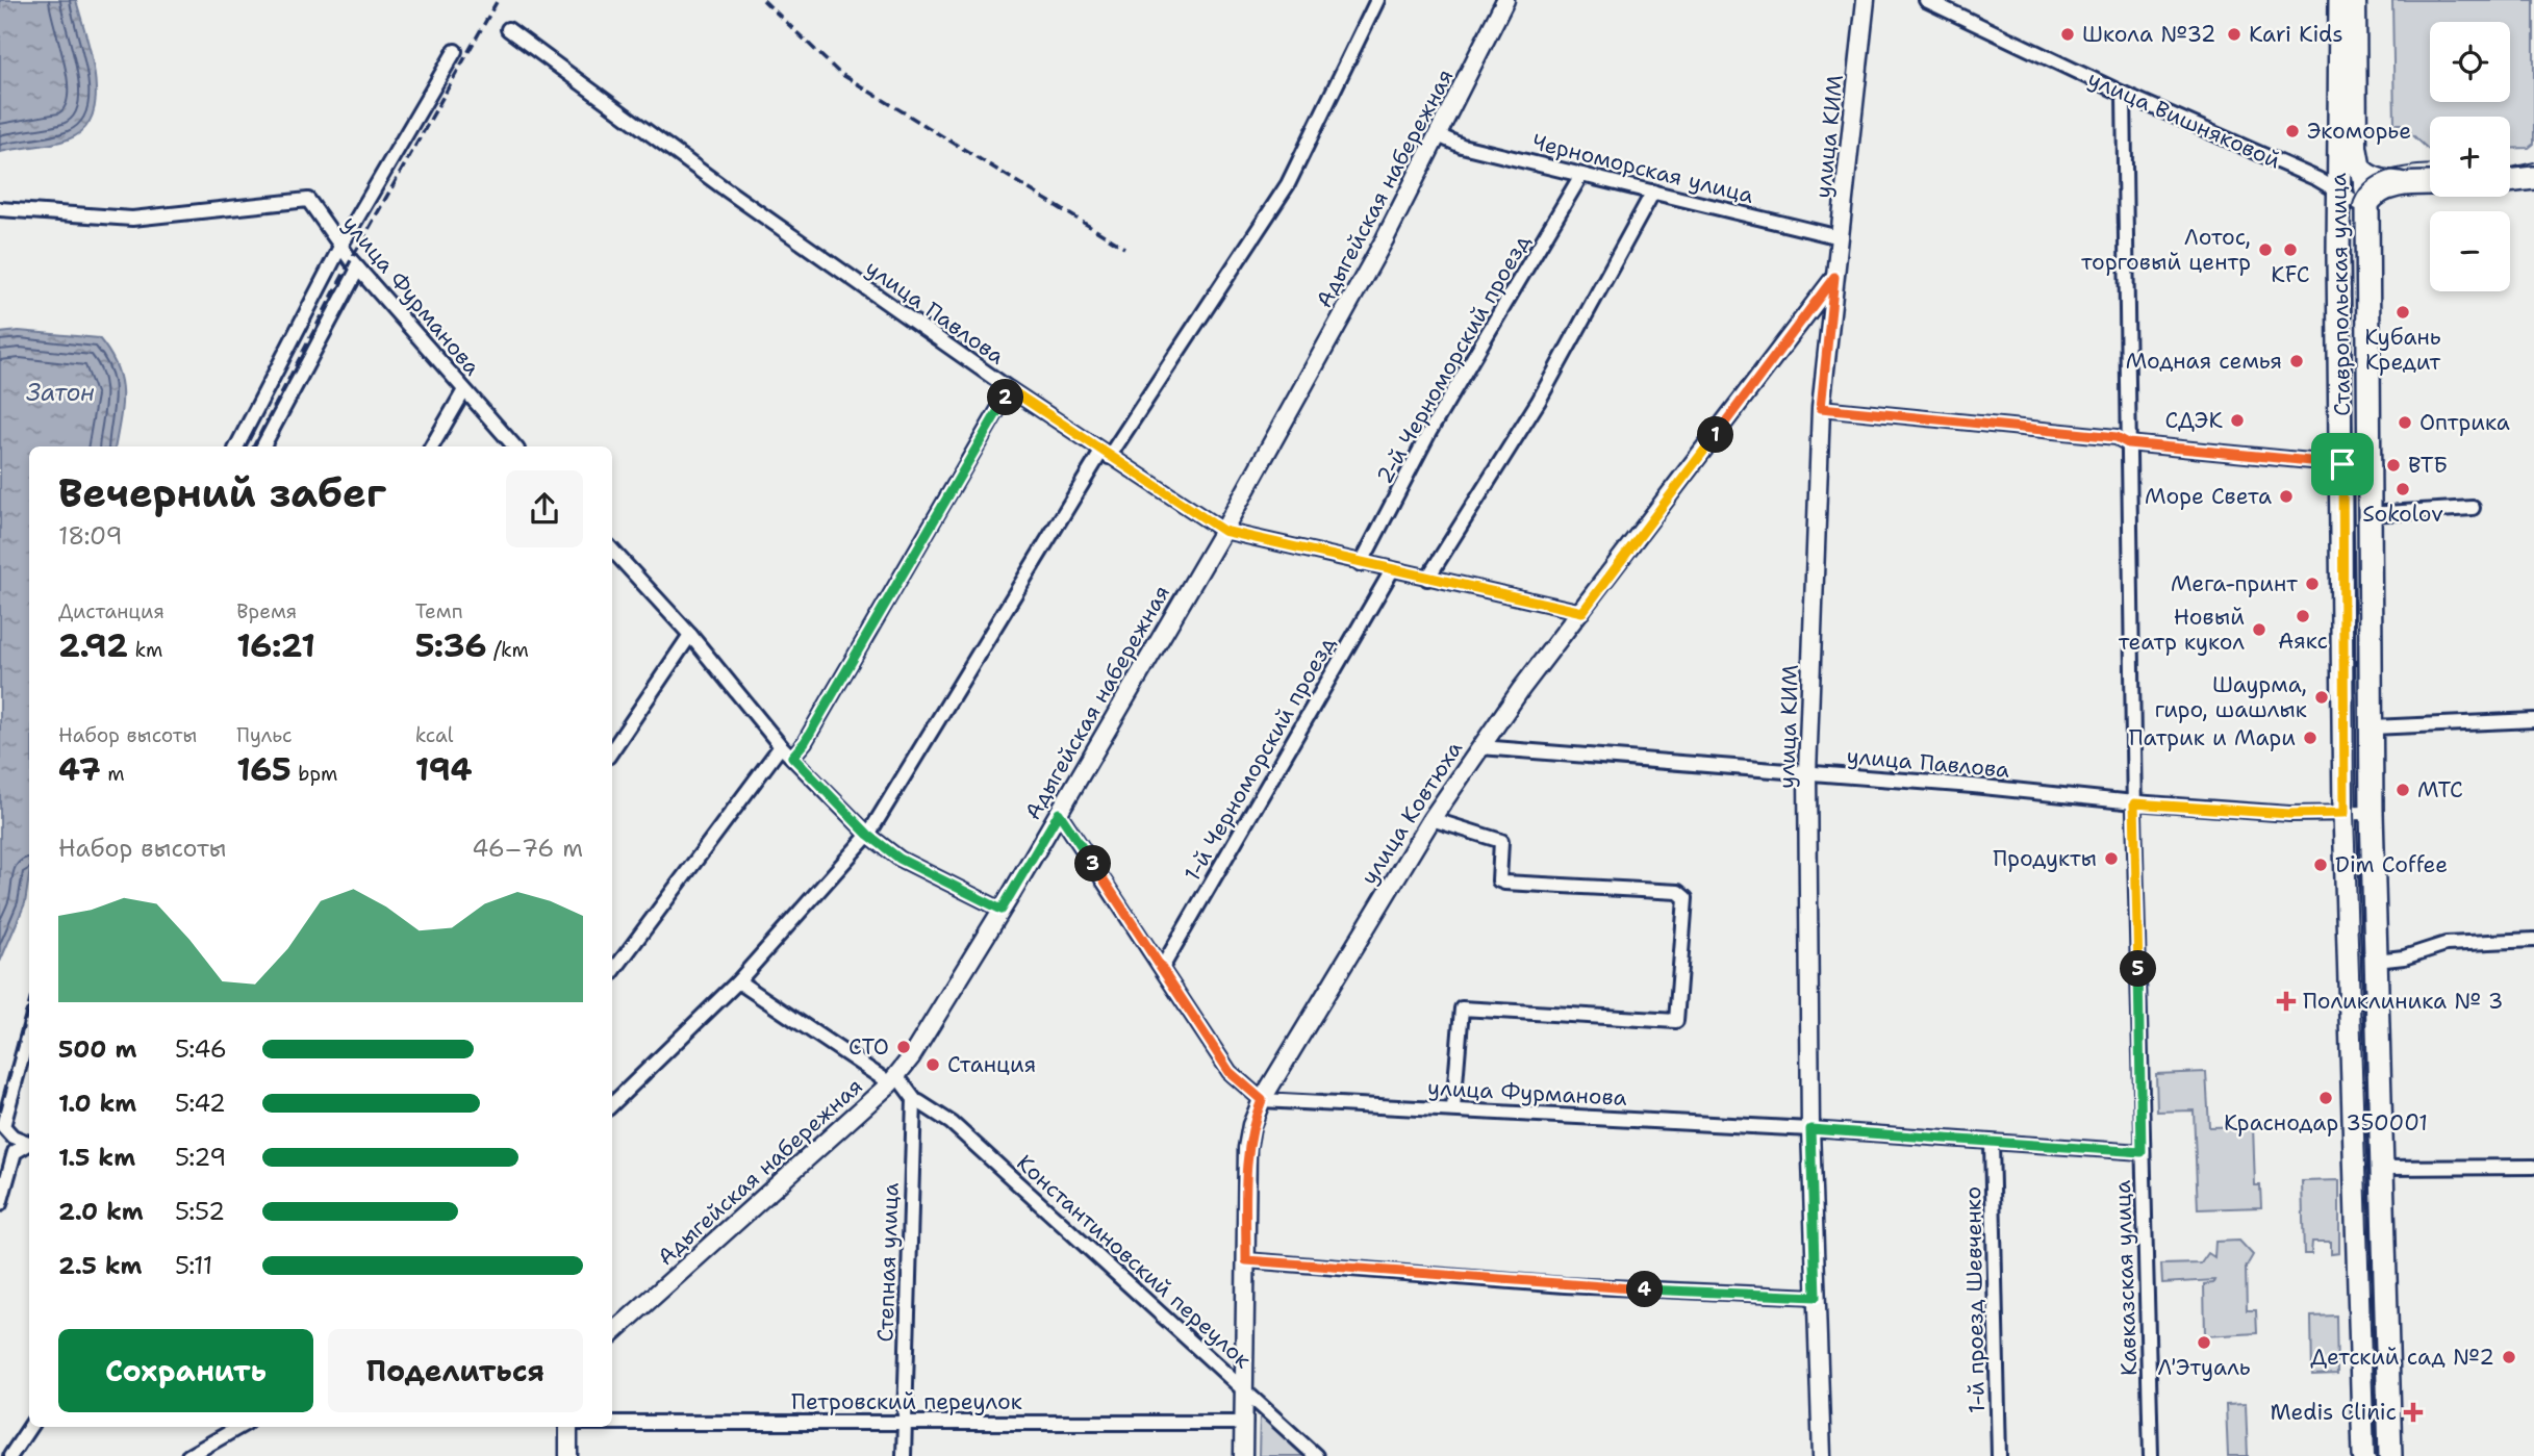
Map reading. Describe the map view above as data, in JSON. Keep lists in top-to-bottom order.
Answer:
{
  "streets": {
    "main road": ["Ставропольская улица"],
    "street": [
      "улица Вишняковой",
      "улица КИМ",
      "Черноморская улица",
      "Адыгейская набережная",
      "улица Фурманова",
      "улица Павлова",
      "2-й Черноморский проезд",
      "1-й Черноморский проезд",
      "улица Ковтюха",
      "Константиновский переулок",
      "Степная улица",
      "Кавказская улица",
      "1-й проезд Шевченко",
      "Петровский переулок"
    ]
  },
  "crossings": [
    ["улица Вишняковой", "Ставропольская улица"],
    ["улица Вишняковой", "Кавказская улица"],
    ["улица КИМ", "Черноморская улица"],
    ["улица КИМ", "улица Фурманова"],
    ["улица КИМ", "улица Павлова"],
    ["улица КИМ", "улица Ковтюха"],
    ["Черноморская улица", "Адыгейская набережная"],
    ["Черноморская улица", "2-й Черноморский проезд"],
    ["Адыгейская набережная", "улица Павлова"],
    ["Адыгейская набережная", "Степная улица"],
    ["Ставропольская улица", "улица Павлова"],
    ["улица Фурманова", "улица Ковтюха"],
    ["улица Фурманова", "Кавказская улица"],
    ["улица Фурманова", "1-й проезд Шевченко"],
    ["улица Павлова", "2-й Черноморский проезд"],
    ["улица Павлова", "1-й Черноморский проезд"],
    ["улица Павлова", "улица Ковтюха"],
    ["улица Павлова", "Кавказская улица"],
    ["улица Ковтюха", "Константиновский переулок"],
    ["улица Ковтюха", "Петровский переулок"],
    ["Степная улица", "Петровский переулок"]
  ],
  "water": ["Затон"],
  "places": {
    "other": [
      "Школа №32",
      "Kari Kids",
      "Экоморье",
      "Лотос, торговый центр",
      "KFC",
      "Кубань Кредит",
      "Модная семья",
      "СДЭК",
      "Оптрика",
      "ВТБ",
      "Sokolov",
      "Море Света",
      "Мега-принт",
      "Аякс",
      "Новый театр кукол",
      "Шаурма, гиро, шашлык",
      "Патрик и Мари",
      "МТС",
      "Продукты",
      "Dim Coffee",
      "СТО",
      "Станция",
      "Краснодар 350001",
      "Л'Этуаль",
      "Детский сад №2"
    ],
    "health": ["Поликлиника № 3", "Medis Clinic"]
  },
  "page": {
    "map_buttons": ["+", "−"],
    "pins": [
      "2",
      "1",
      "3",
      "5",
      "4"
    ],
    "heading": ["Вечерний забег", "18:09"],
    "stats": [
      ["Дистанция", "2.92 km"],
      ["Время", "16:21"],
      ["Темп", "5:36 /km"],
      ["Набор высоты", "47 m"],
      ["Пульс", "165 bpm"],
      ["kcal", "194"]
    ],
    "chart": ["Набор высоты", "46–76 m"],
    "list": [
      {
        "name": "500 m",
        "note": "5:46"
      },
      {
        "name": "1.0 km",
        "note": "5:42"
      },
      {
        "name": "1.5 km",
        "note": "5:29"
      },
      {
        "name": "2.0 km",
        "note": "5:52"
      },
      {
        "name": "2.5 km",
        "note": "5:11"
      }
    ],
    "buttons": ["Сохранить", "Поделиться"]
  }
}
